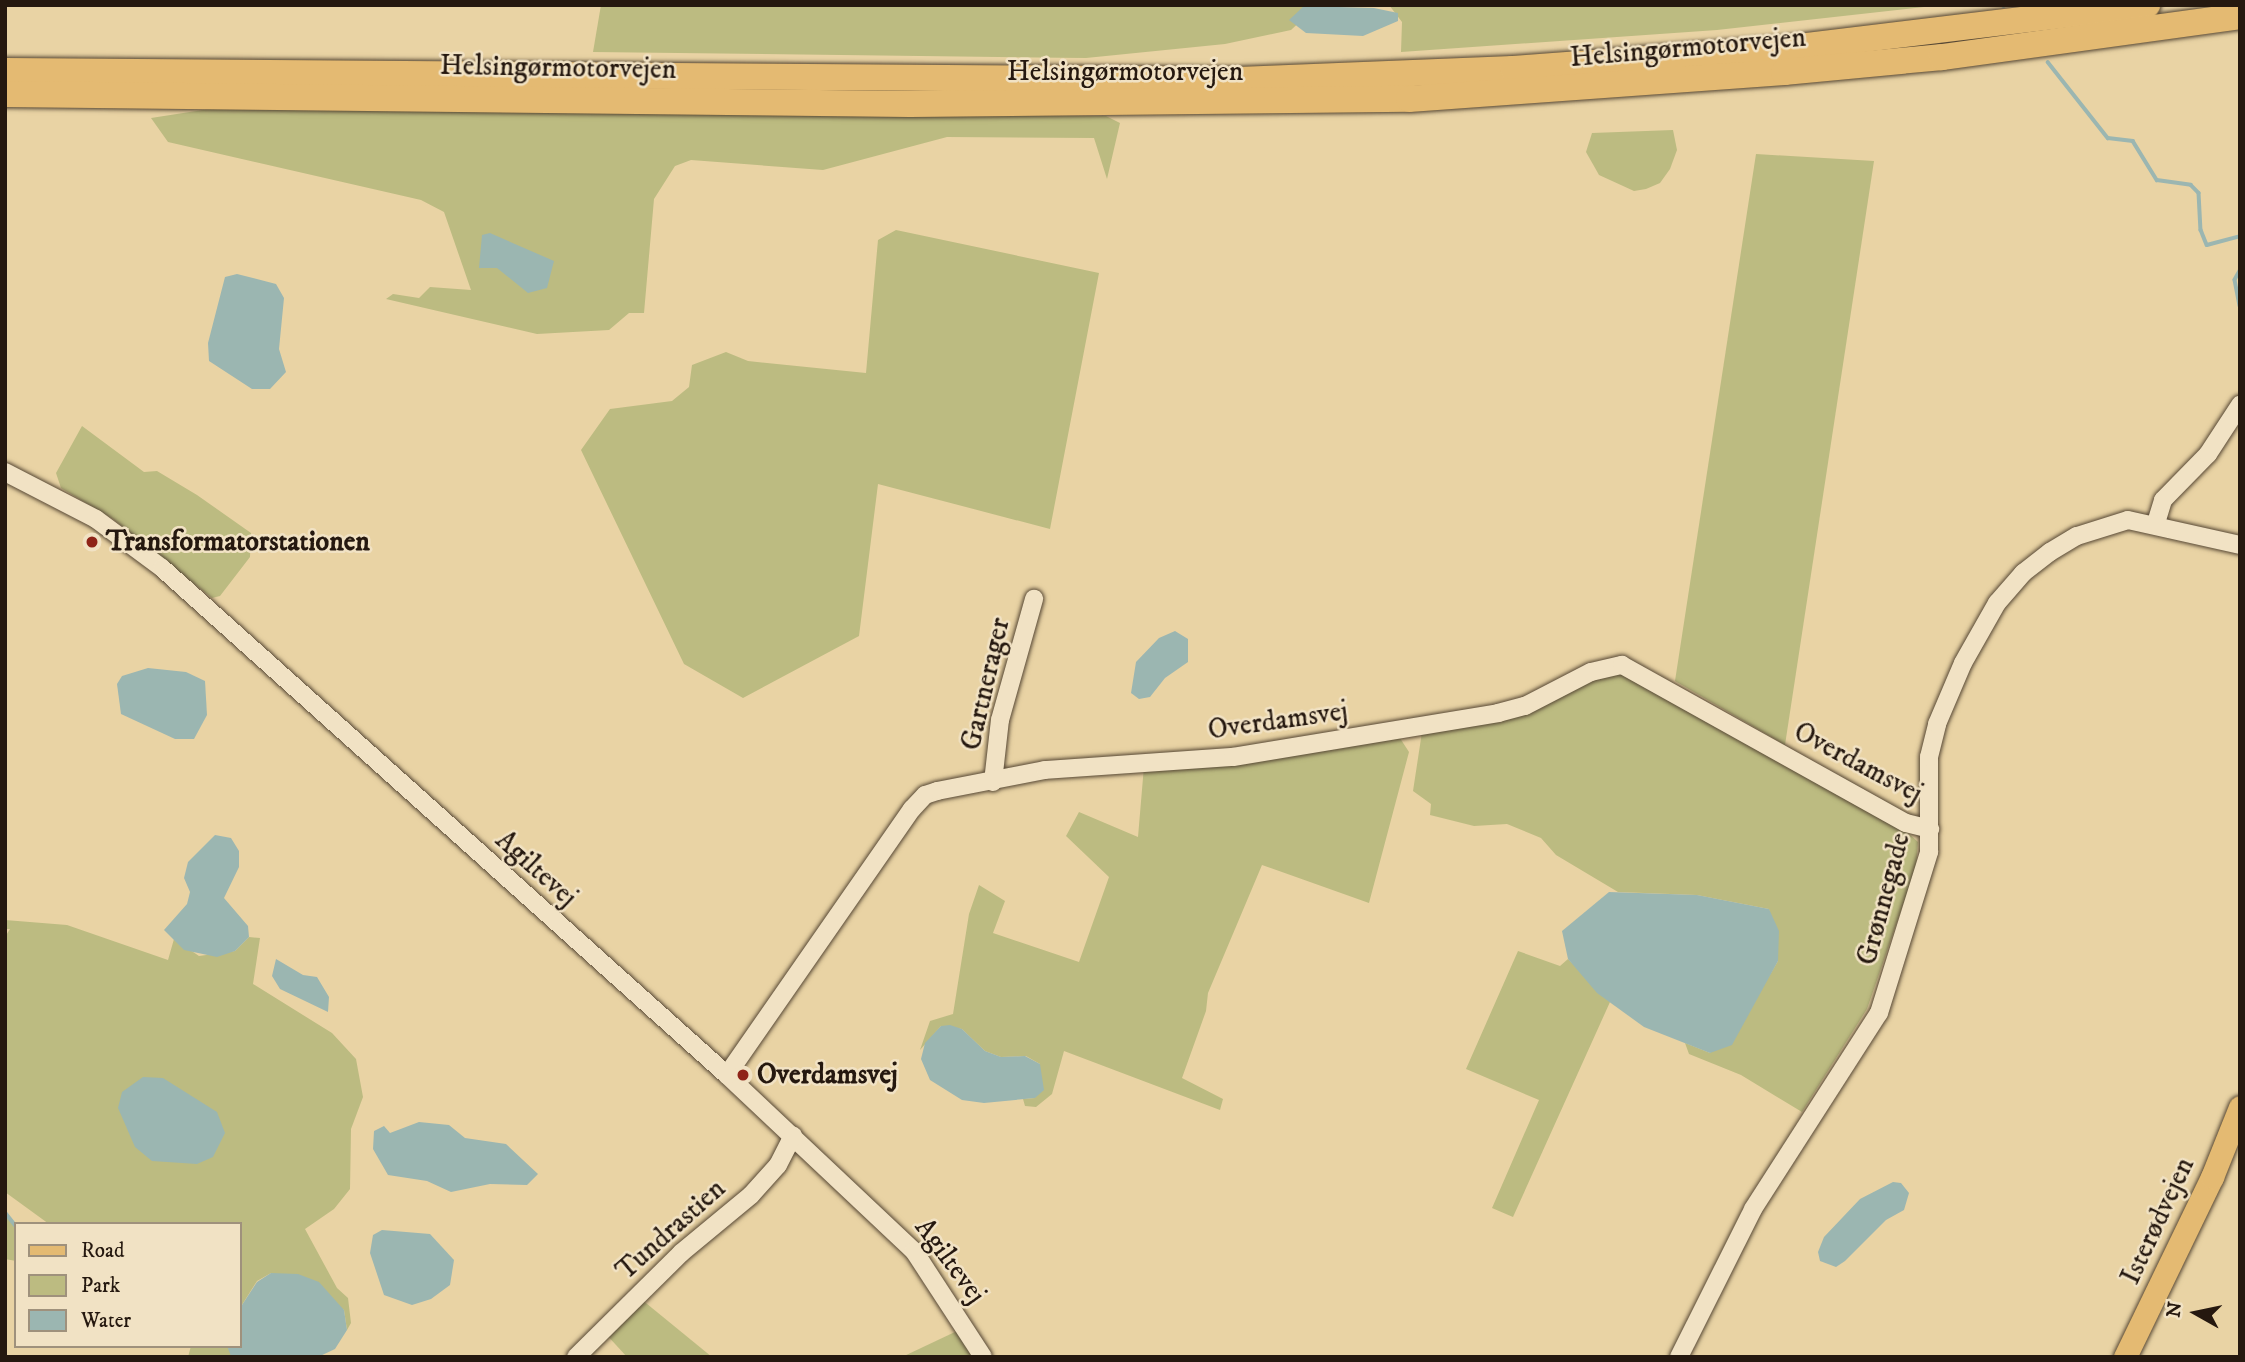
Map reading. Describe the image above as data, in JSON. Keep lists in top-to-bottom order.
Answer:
{
  "streets": {
    "highway": ["Helsingørmotorvejen"],
    "main road": ["Isterødvejen"],
    "street": [
      "Gartnerager",
      "Overdamsvej",
      "Agiltevej",
      "Grønnegade",
      "Tundrastien"
    ]
  },
  "crossings": [
    ["Gartnerager", "Overdamsvej"],
    ["Overdamsvej", "Agiltevej"],
    ["Overdamsvej", "Grønnegade"],
    ["Agiltevej", "Tundrastien"]
  ],
  "places": ["Transformatorstationen", "Overdamsvej"],
  "legend": ["Road", "Park", "Water"],
  "north": "left"
}
